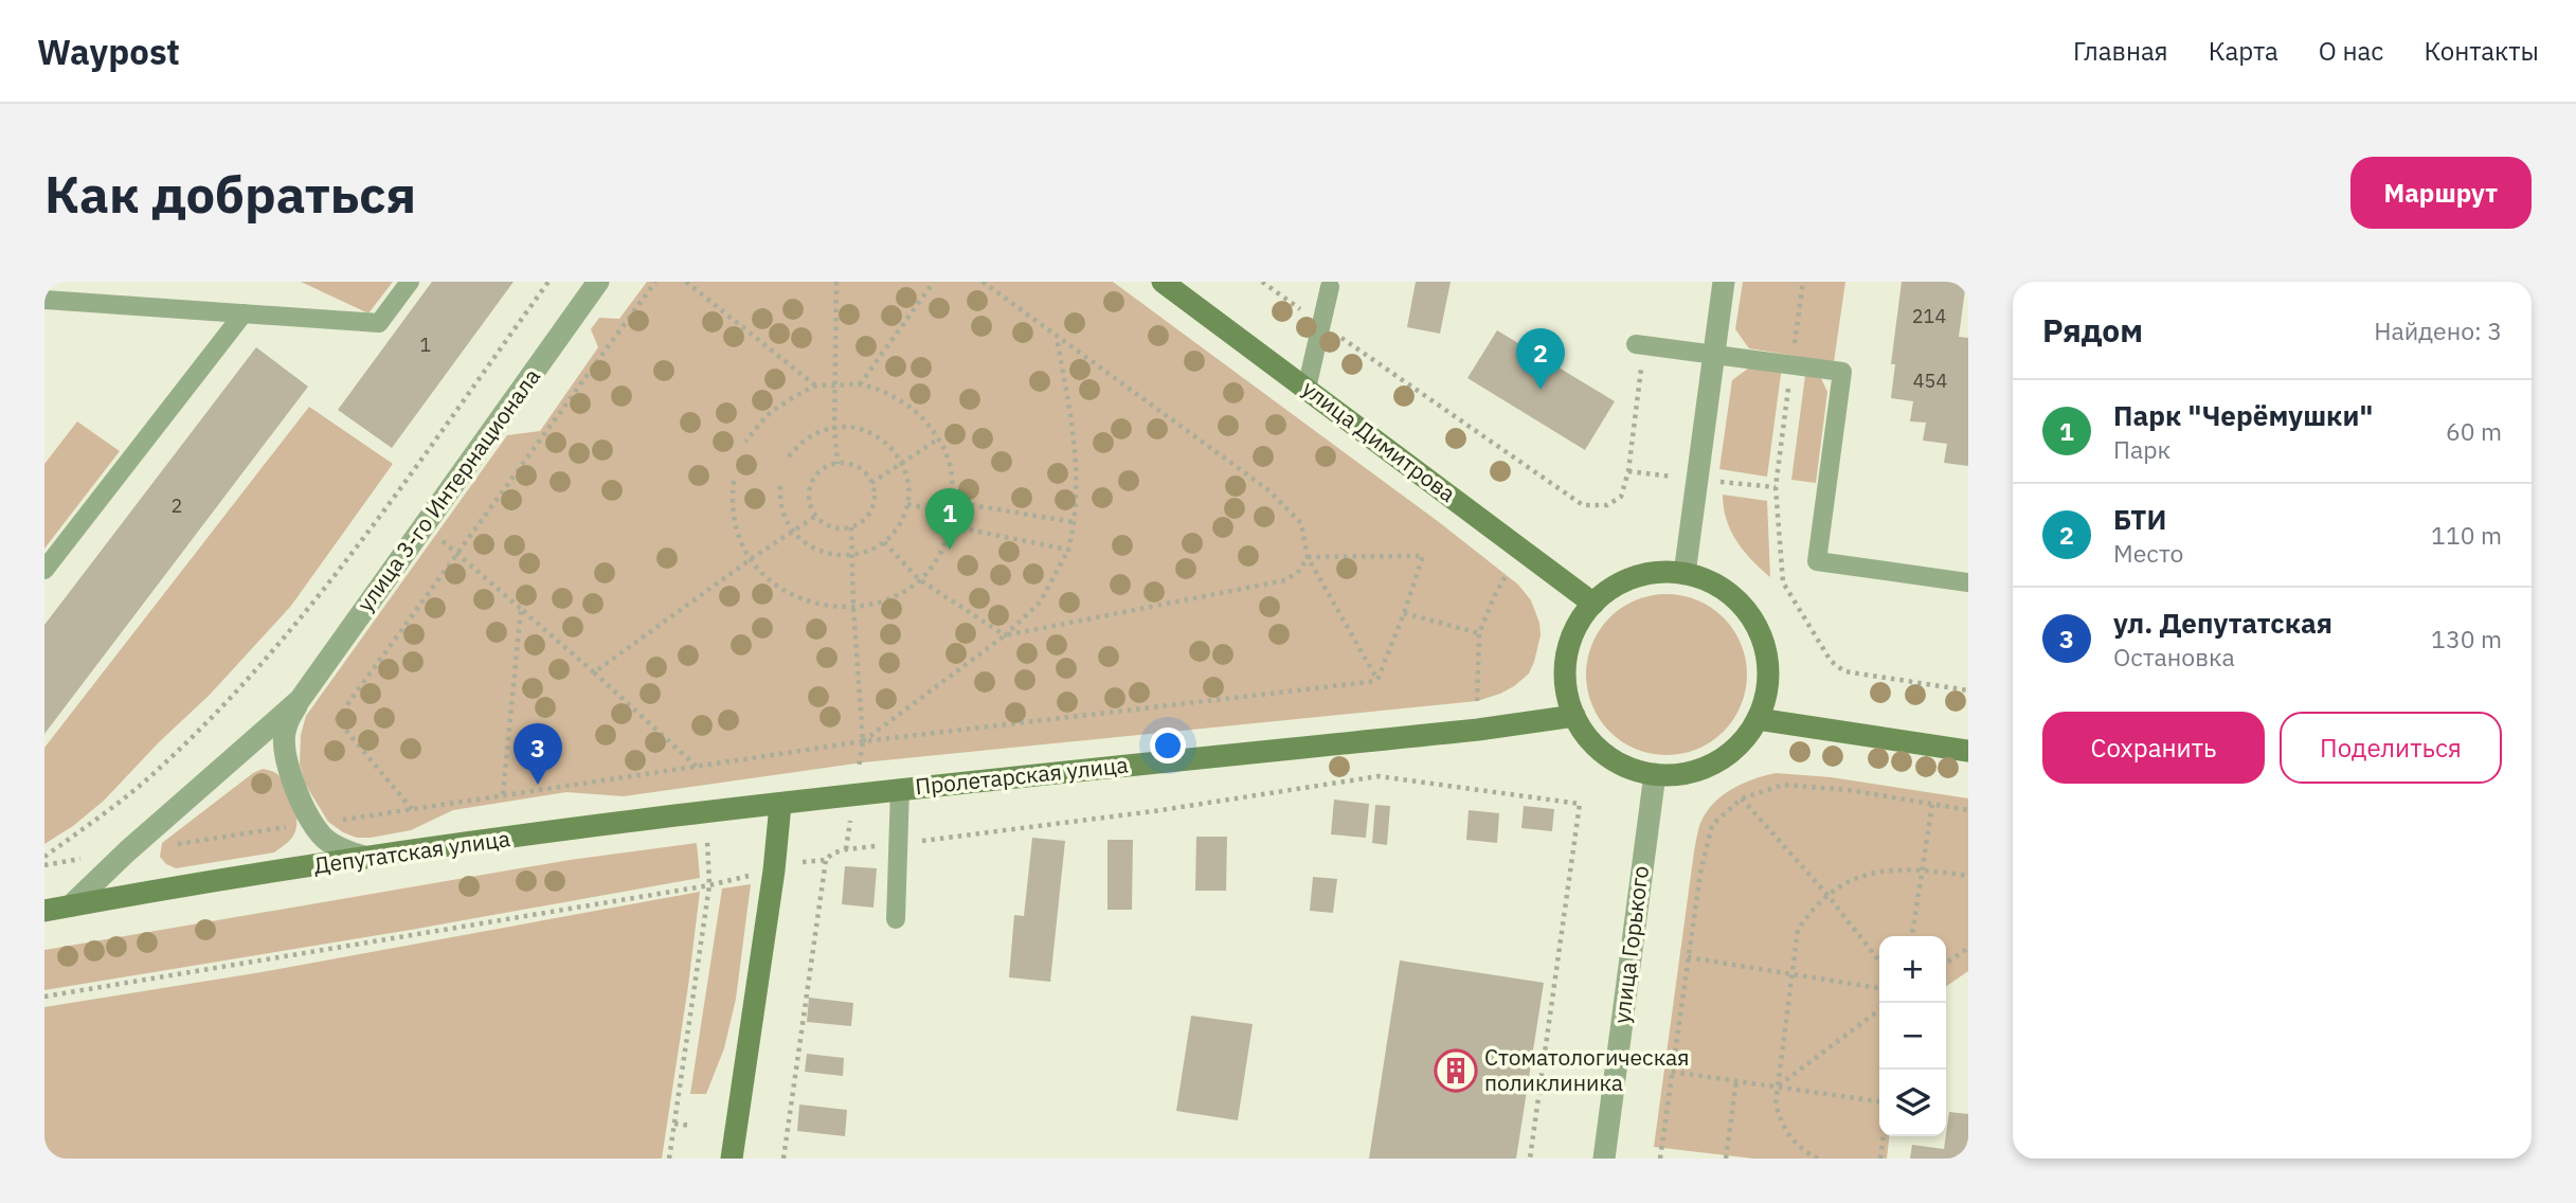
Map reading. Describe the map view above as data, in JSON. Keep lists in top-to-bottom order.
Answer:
{
  "streets": {
    "main road": ["улица Димитрова", "Пролетарская улица", "Депутатская улица"],
    "street": ["улица 3-го Интернационала", "улица Горького"]
  },
  "crossings": [
    ["улица Димитрова", "Пролетарская улица"],
    ["улица Димитрова", "улица Горького"],
    ["улица 3-го Интернационала", "Депутатская улица"],
    ["Пролетарская улица", "Депутатская улица"],
    ["Пролетарская улица", "улица Горького"]
  ],
  "places": {
    "building": ["Стоматологическая поликлиника"]
  },
  "house_numbers": [
    "214",
    "1",
    "454",
    "2"
  ],
  "page": {
    "header": "Waypost",
    "nav": [
      "Главная",
      "Карта",
      "О нас",
      "Контакты"
    ],
    "buttons": [
      "Маршрут",
      ["Сохранить", "Поделиться"]
    ],
    "title": "Как добраться",
    "heading": ["Рядом", "Найдено: 3"],
    "pins": ["2", "1", "3"],
    "list": [
      {
        "mark": "1",
        "name": "Парк \"Черёмушки\"",
        "note": "Парк",
        "value": "60 m"
      },
      {
        "mark": "2",
        "name": "БТИ",
        "note": "Место",
        "value": "110 m"
      },
      {
        "mark": "3",
        "name": "ул. Депутатская",
        "note": "Остановка",
        "value": "130 m"
      }
    ],
    "map_buttons": ["+", "−"]
  }
}
